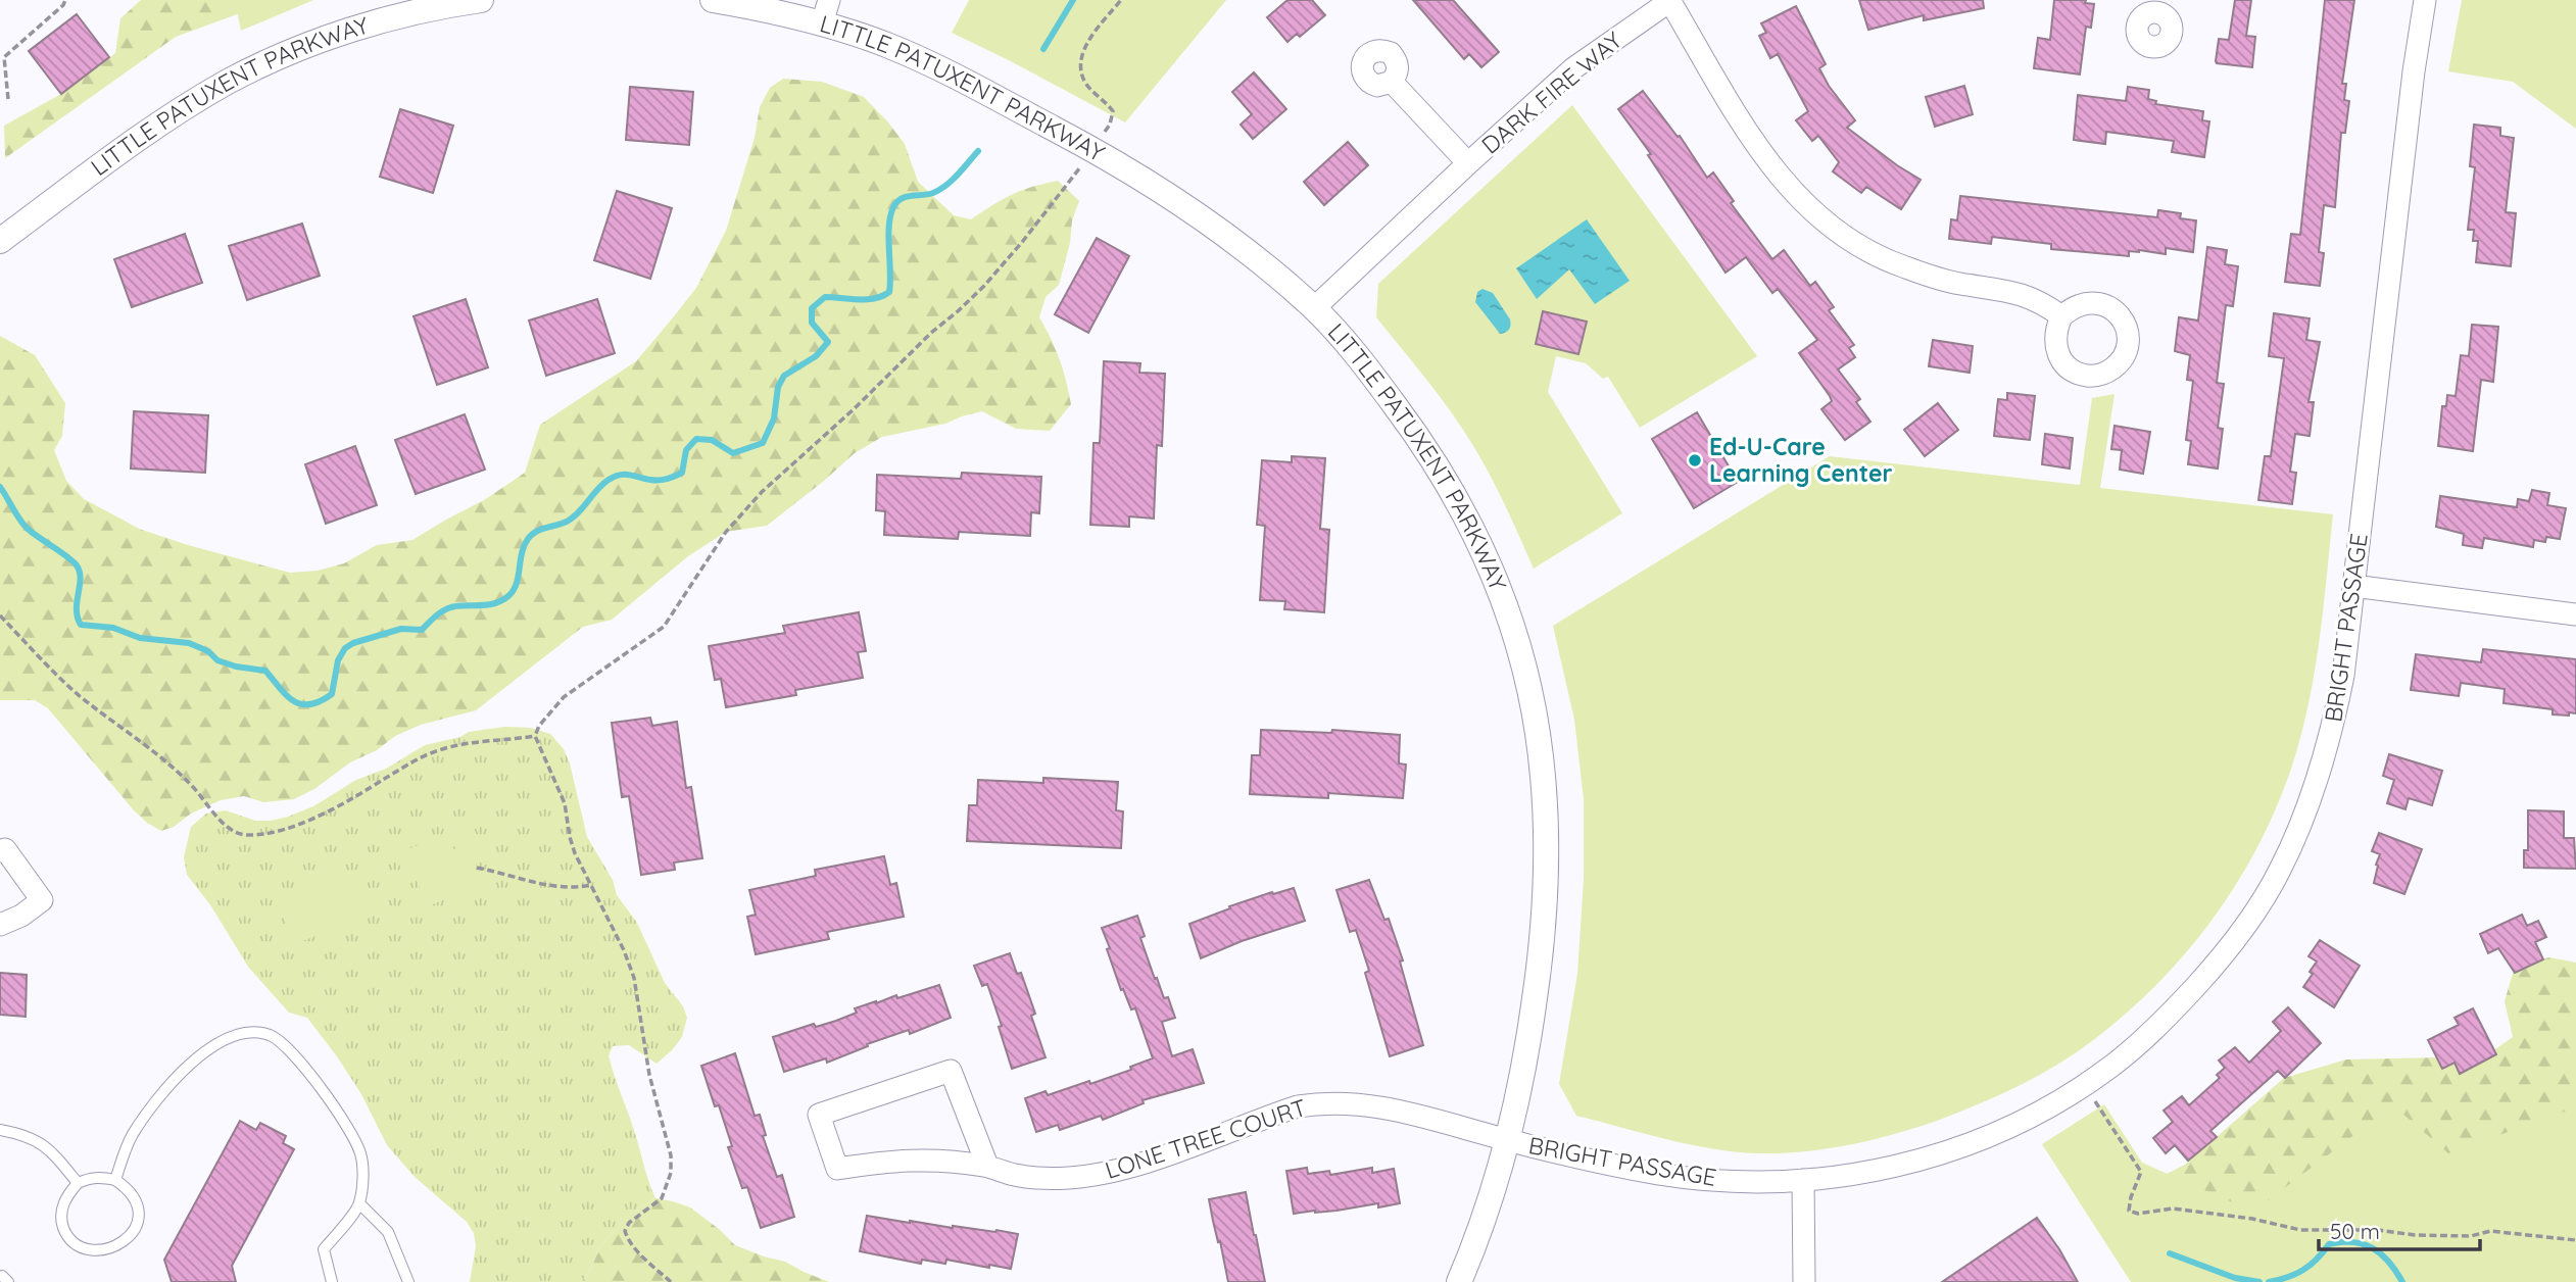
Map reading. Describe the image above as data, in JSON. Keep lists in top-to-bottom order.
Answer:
{
  "streets": {
    "street": [
      "LITTLE PATUXENT PARKWAY",
      "DARK FIRE WAY",
      "BRIGHT PASSAGE",
      "LONE TREE COURT"
    ]
  },
  "crossings": [
    ["LITTLE PATUXENT PARKWAY", "DARK FIRE WAY"],
    ["LITTLE PATUXENT PARKWAY", "BRIGHT PASSAGE"],
    ["LITTLE PATUXENT PARKWAY", "LONE TREE COURT"],
    ["BRIGHT PASSAGE", "LONE TREE COURT"]
  ],
  "places": ["Ed-U-Care Learning Center"],
  "scale_bar": "50 m"
}
